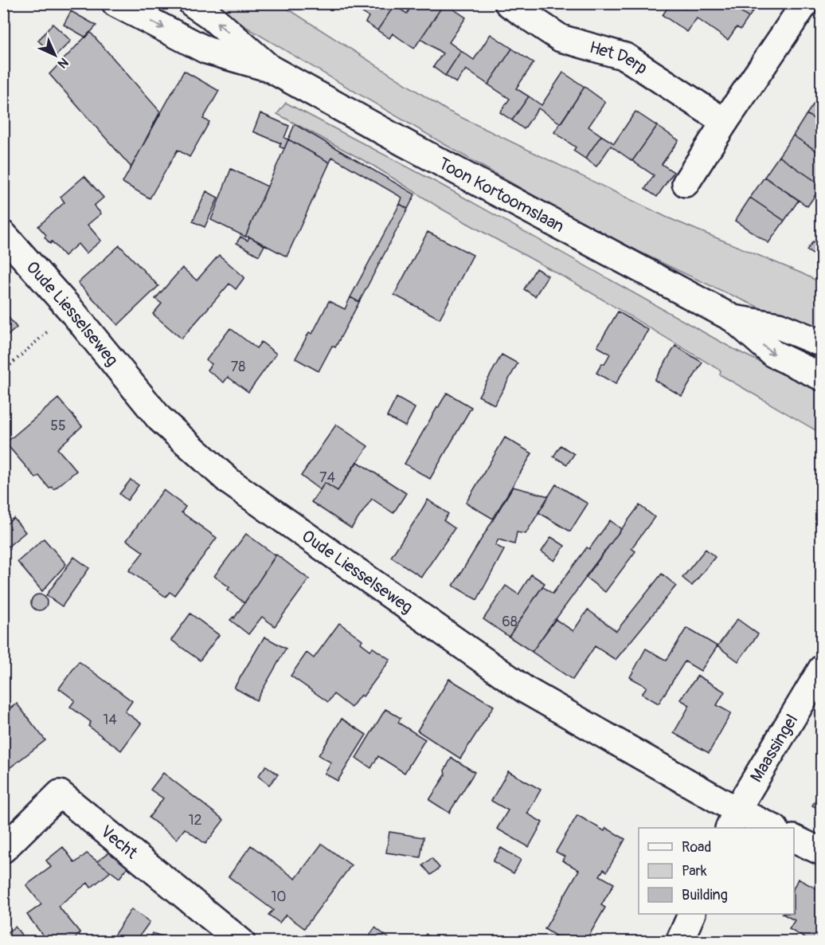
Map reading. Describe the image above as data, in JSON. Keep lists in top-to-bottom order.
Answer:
{
  "streets": {
    "street": [
      "Het Derp",
      "Toon Kortoomslaan",
      "Oude Liesselseweg",
      "Maassingel",
      "Vecht"
    ]
  },
  "crossings": [
    ["Oude Liesselseweg", "Maassingel"]
  ],
  "house_numbers": [
    "78",
    "55",
    "74",
    "68",
    "14",
    "12",
    "10"
  ],
  "legend": ["Road", "Park", "Building"],
  "north": "bottom right"
}
